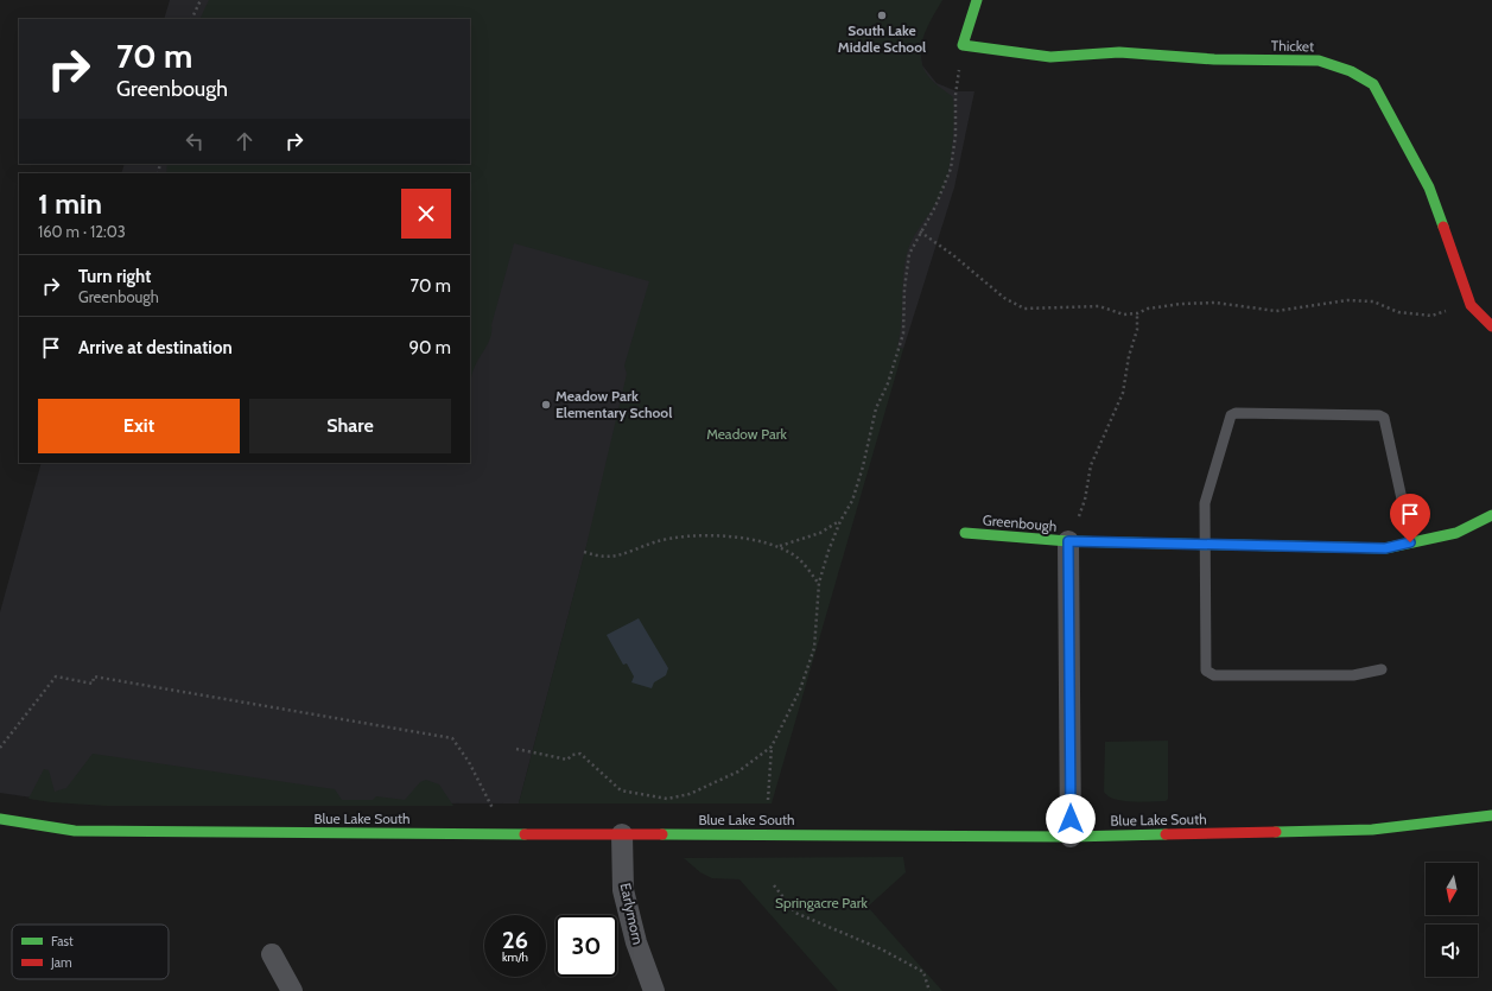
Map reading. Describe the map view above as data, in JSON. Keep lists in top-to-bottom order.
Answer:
{
  "streets": {
    "street": [
      "Thicket",
      "Greenbough",
      "Blue Lake South",
      "Earlymorn"
    ]
  },
  "crossings": [
    ["Blue Lake South", "Earlymorn"]
  ],
  "parks": ["Meadow Park", "Springacre Park"],
  "places": ["South Lake Middle School", "Meadow Park Elementary School"],
  "legend": ["Fast", "Jam"],
  "north": "bottom",
  "page": {
    "turn": ["70 m", "Greenbough"],
    "heading": ["1 min", "160 m · 12:03"],
    "list": [
      {
        "name": "Turn right",
        "note": "Greenbough",
        "value": "70 m"
      },
      {
        "name": "Arrive at destination",
        "value": "90 m"
      }
    ],
    "buttons": ["Exit", "Share"],
    "speed": "26 km/h",
    "limit": "30"
  }
}
